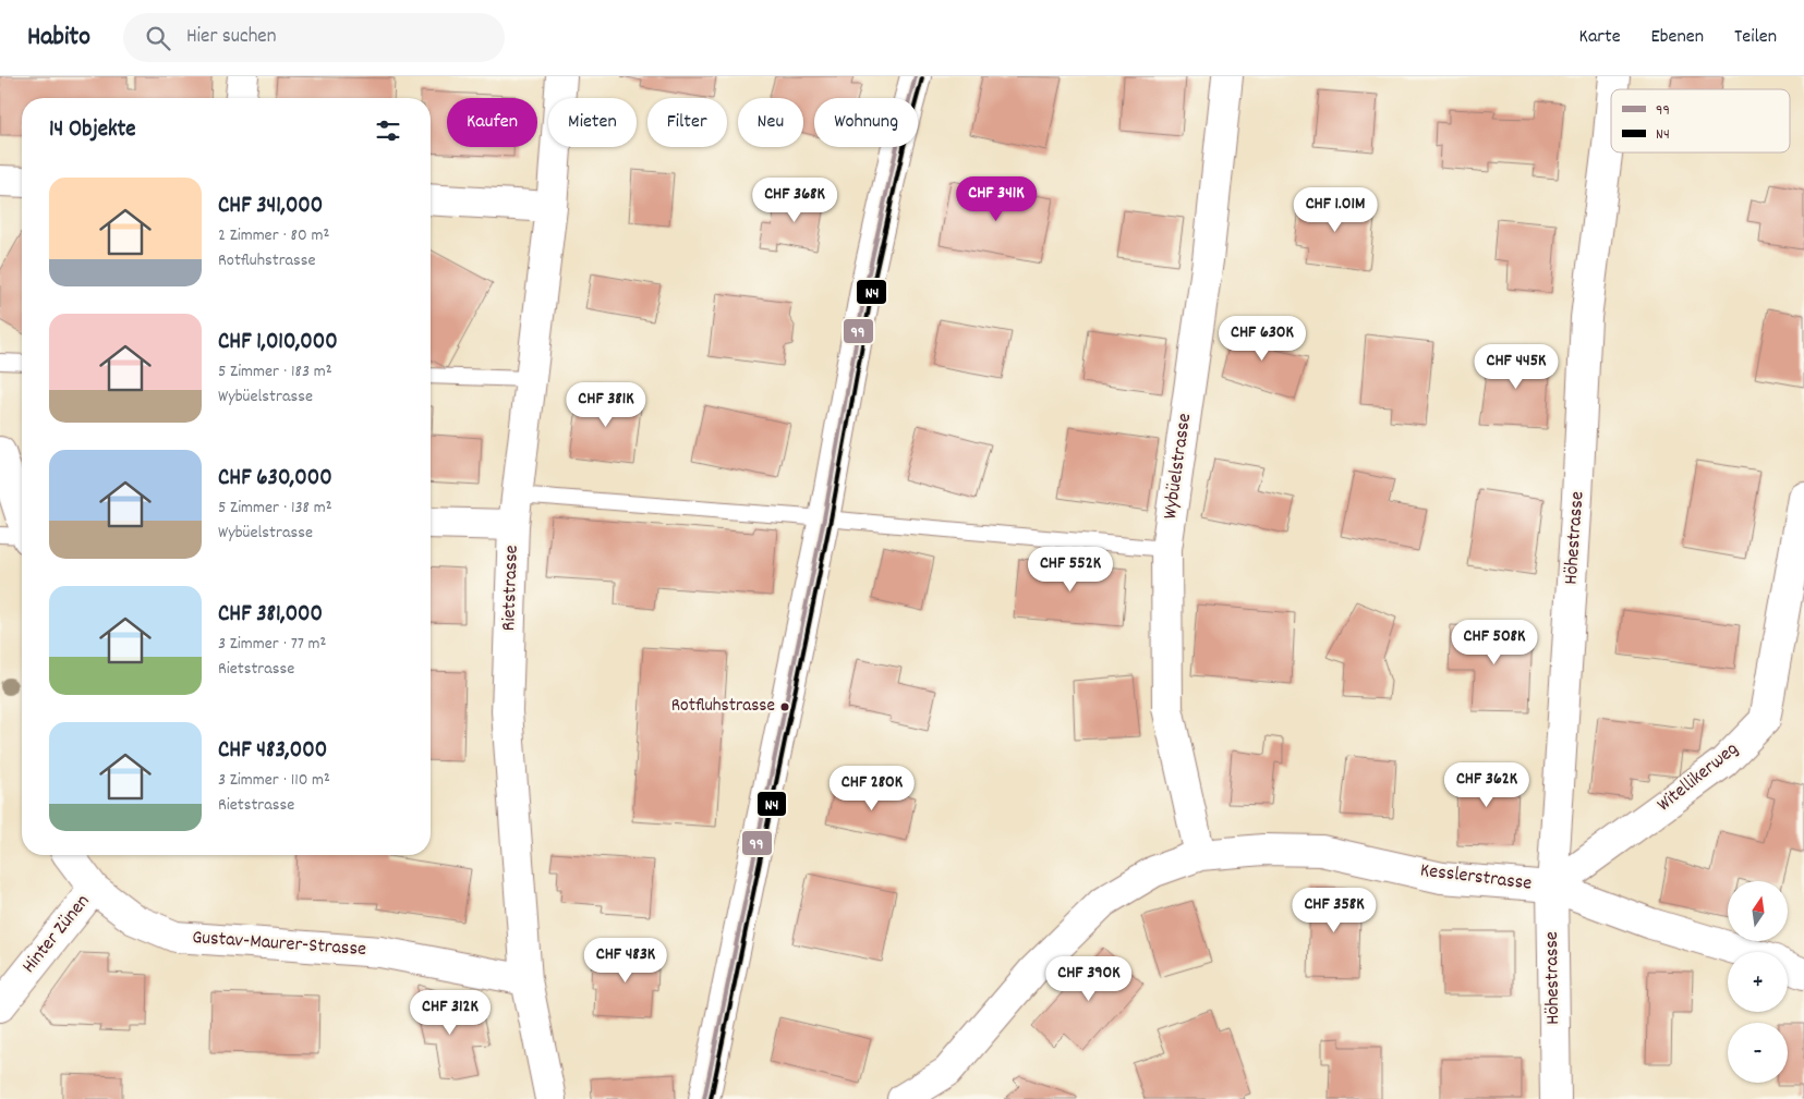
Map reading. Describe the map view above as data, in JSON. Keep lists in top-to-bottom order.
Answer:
{
  "streets": {
    "street": [
      "Wybüelstrasse",
      "Höhestrasse",
      "Rietstrasse",
      "Witellikerweg",
      "Kesslerstrasse",
      "Hinter Zünen",
      "Gustav-Maurer-Strasse"
    ]
  },
  "crossings": [
    ["Wybüelstrasse", "Kesslerstrasse"],
    ["Höhestrasse", "Witellikerweg"],
    ["Höhestrasse", "Kesslerstrasse"],
    ["Rietstrasse", "Gustav-Maurer-Strasse"],
    ["Witellikerweg", "Kesslerstrasse"],
    ["Hinter Zünen", "Gustav-Maurer-Strasse"]
  ],
  "places": ["Rotfluhstrasse"],
  "lines": ["transit line 99", "transit line N4"],
  "legend": ["99", "N4"],
  "north": "top",
  "page": {
    "header": "Habito",
    "search": "Hier suchen",
    "nav": ["Karte", "Ebenen", "Teilen"],
    "chip": [
      "Kaufen",
      "Mieten",
      "Filter",
      "Neu",
      "Wohnung"
    ],
    "heading": "14 Objekte",
    "list": [
      {
        "name": "CHF 341,000",
        "note": "2 Zimmer · 80 m² · Rotfluhstrasse"
      },
      {
        "name": "CHF 1,010,000",
        "note": "5 Zimmer · 183 m² · Wybüelstrasse"
      },
      {
        "name": "CHF 630,000",
        "note": "5 Zimmer · 138 m² · Wybüelstrasse"
      },
      {
        "name": "CHF 381,000",
        "note": "3 Zimmer · 77 m² · Rietstrasse"
      },
      {
        "name": "CHF 483,000",
        "note": "3 Zimmer · 110 m² · Rietstrasse"
      }
    ],
    "price": [
      "CHF 341K",
      "CHF 368K",
      "CHF 1.01M",
      "CHF 630K",
      "CHF 445K",
      "CHF 381K",
      "CHF 552K",
      "CHF 508K",
      "CHF 362K",
      "CHF 280K",
      "CHF 358K",
      "CHF 483K",
      "CHF 390K",
      "CHF 312K"
    ],
    "map_buttons": ["+", "−"]
  }
}
